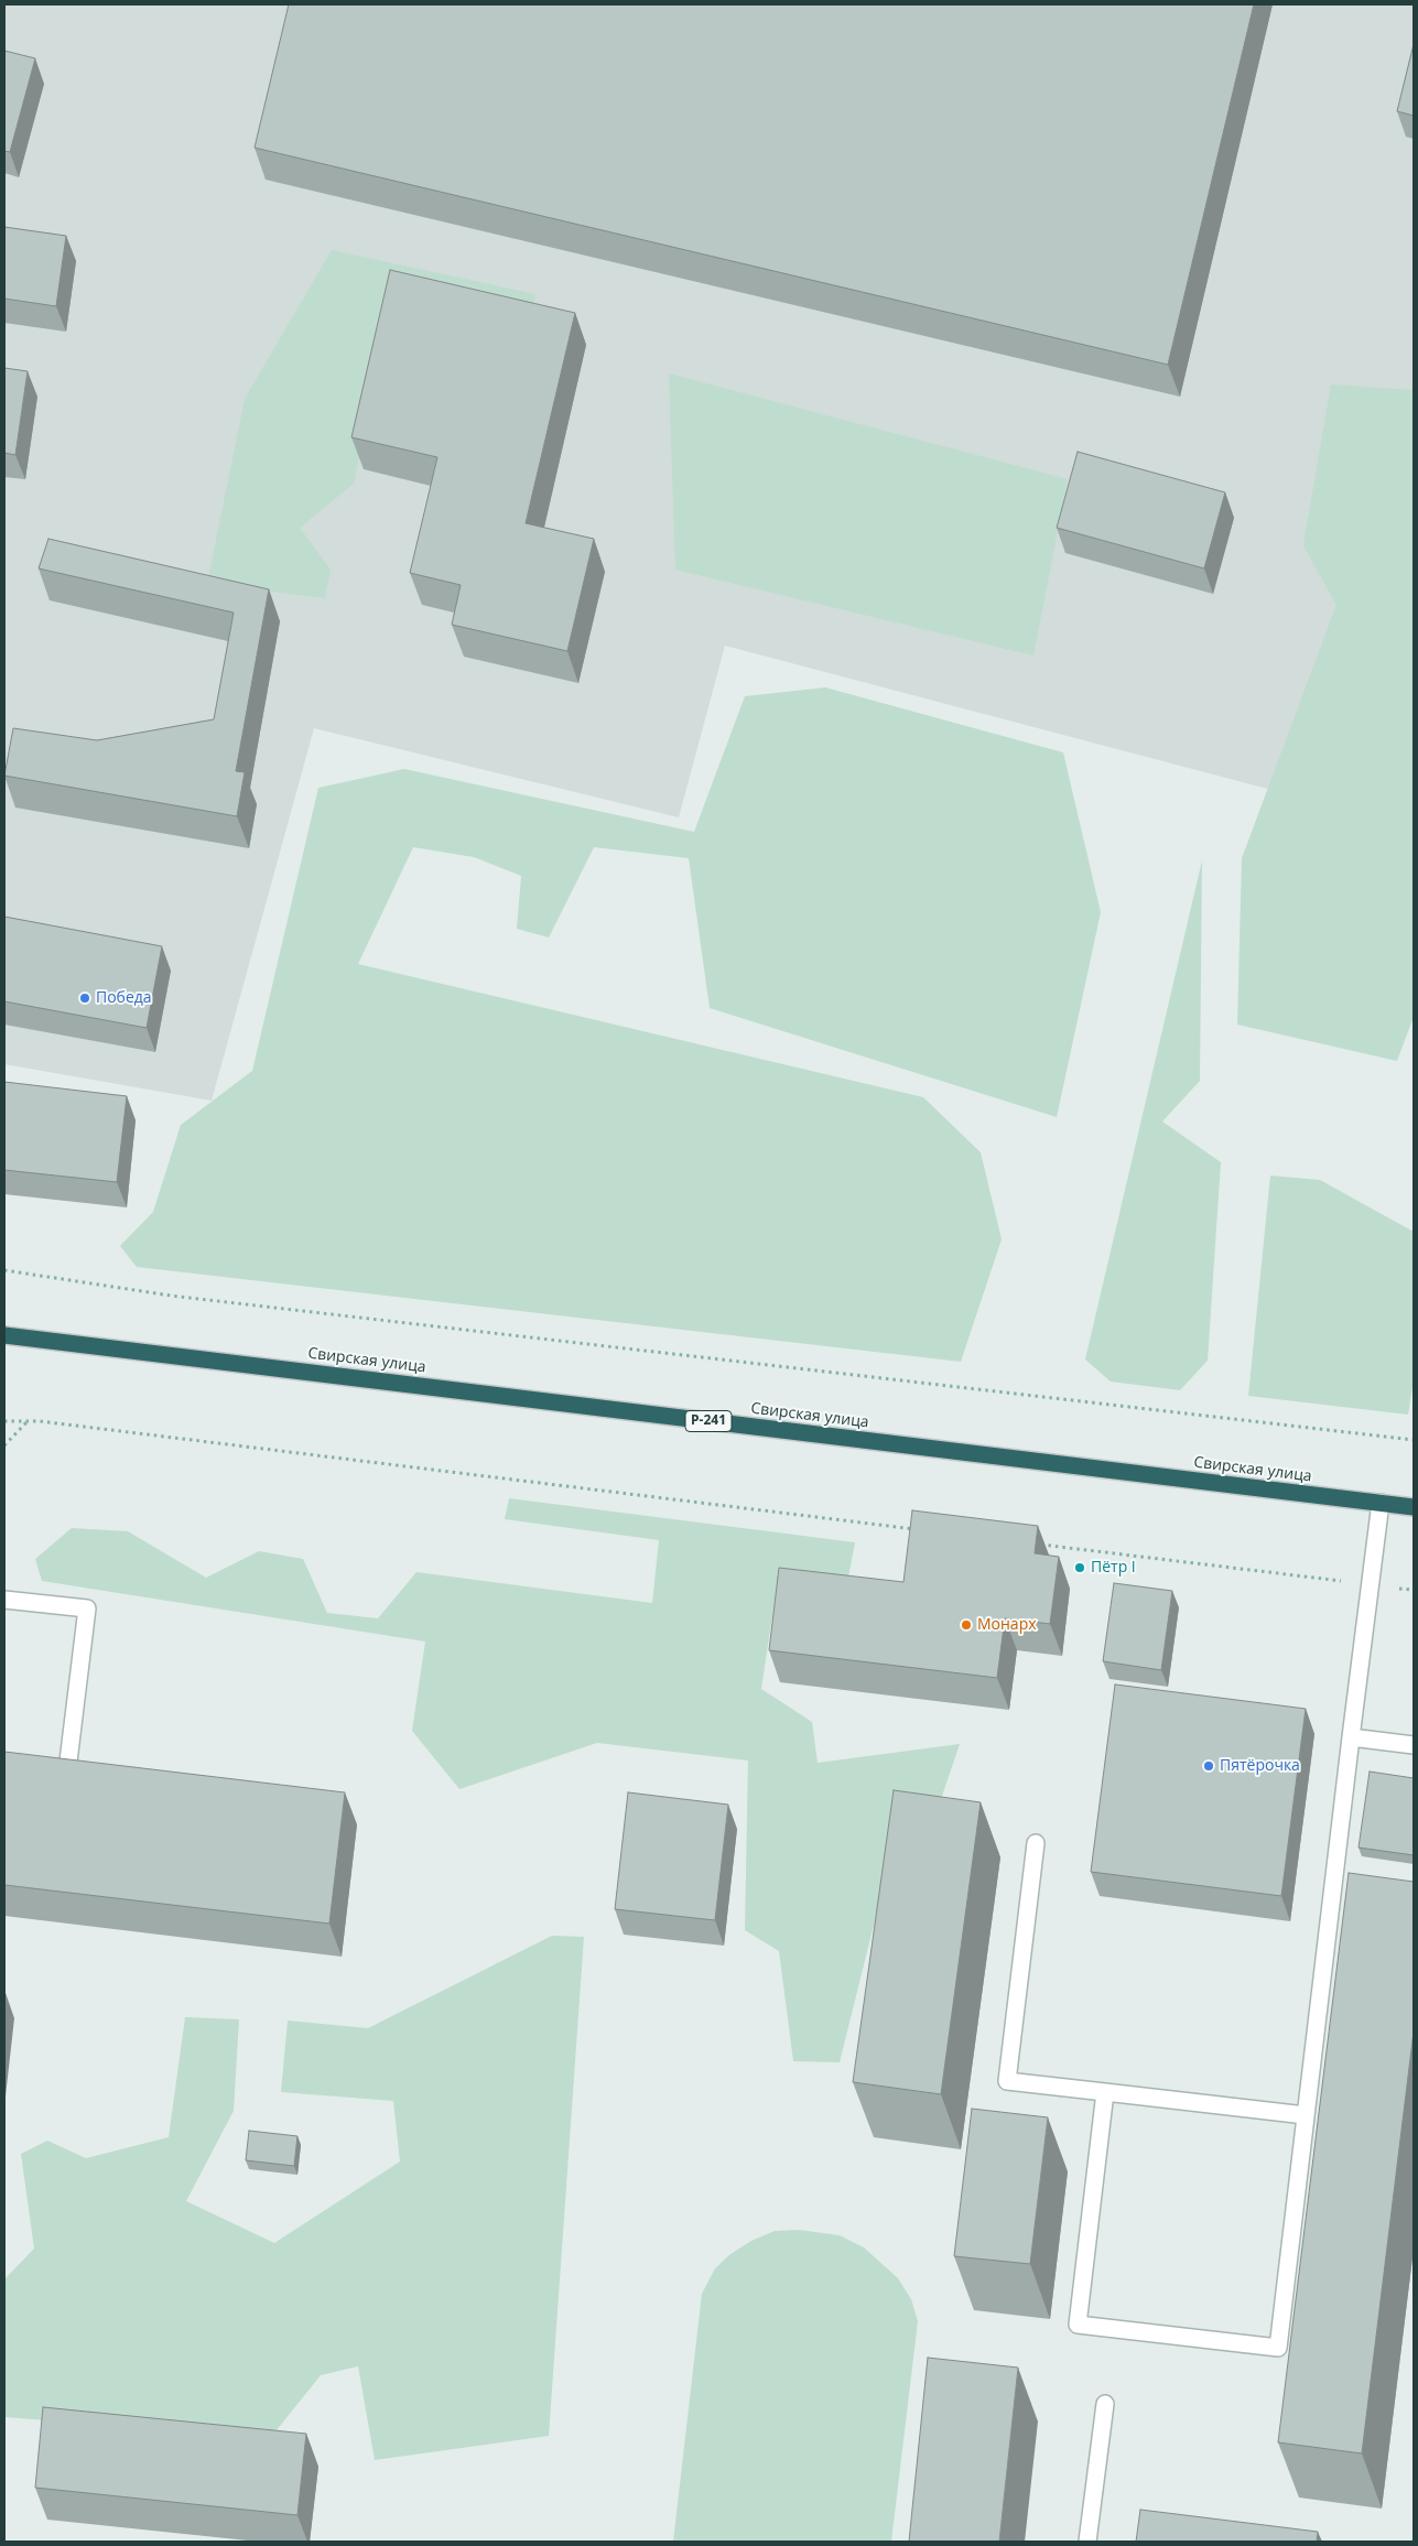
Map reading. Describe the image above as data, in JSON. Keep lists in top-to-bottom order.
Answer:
{
  "streets": {
    "highway": ["Свирская улица", "Р-241"]
  },
  "places": [
    "Победа",
    "Пётр I",
    "Монарх",
    "Пятёрочка"
  ]
}
